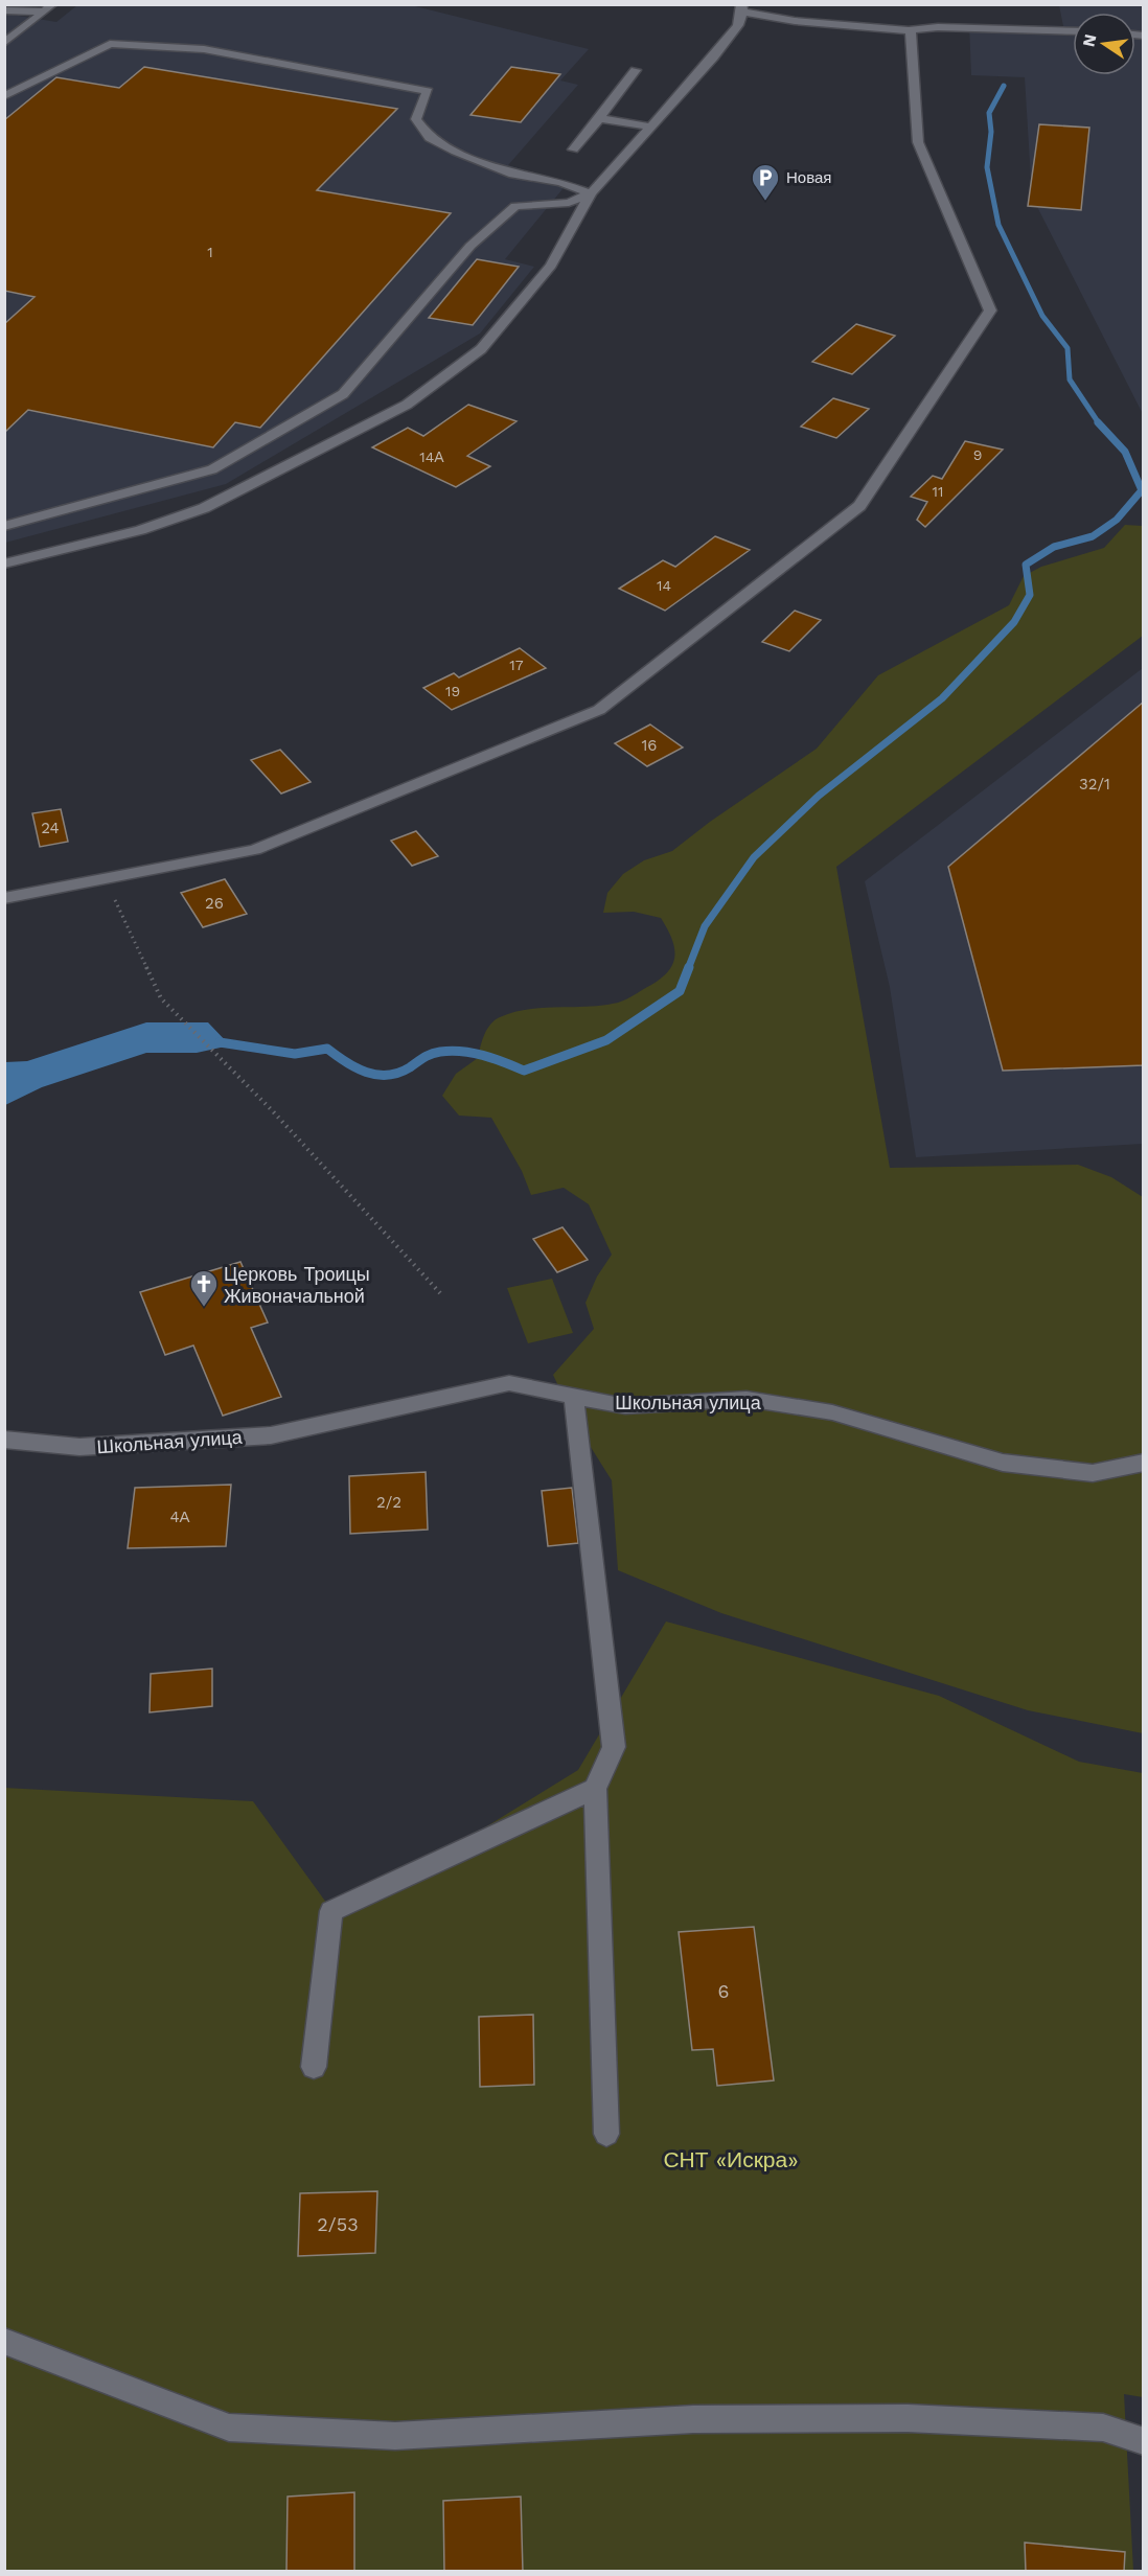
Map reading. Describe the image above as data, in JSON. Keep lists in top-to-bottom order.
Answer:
{
  "streets": {
    "street": ["Школьная улица"]
  },
  "parks": ["СНТ «Искра»"],
  "places": {
    "parking": ["Новая"],
    "church": ["Церковь Троицы Живоначальной"]
  },
  "house_numbers": [
    "1",
    "9",
    "14А",
    "11",
    "14",
    "17",
    "19",
    "16",
    "32/1",
    "24",
    "26",
    "2/2",
    "4А",
    "6",
    "2/53"
  ],
  "north": "left"
}
